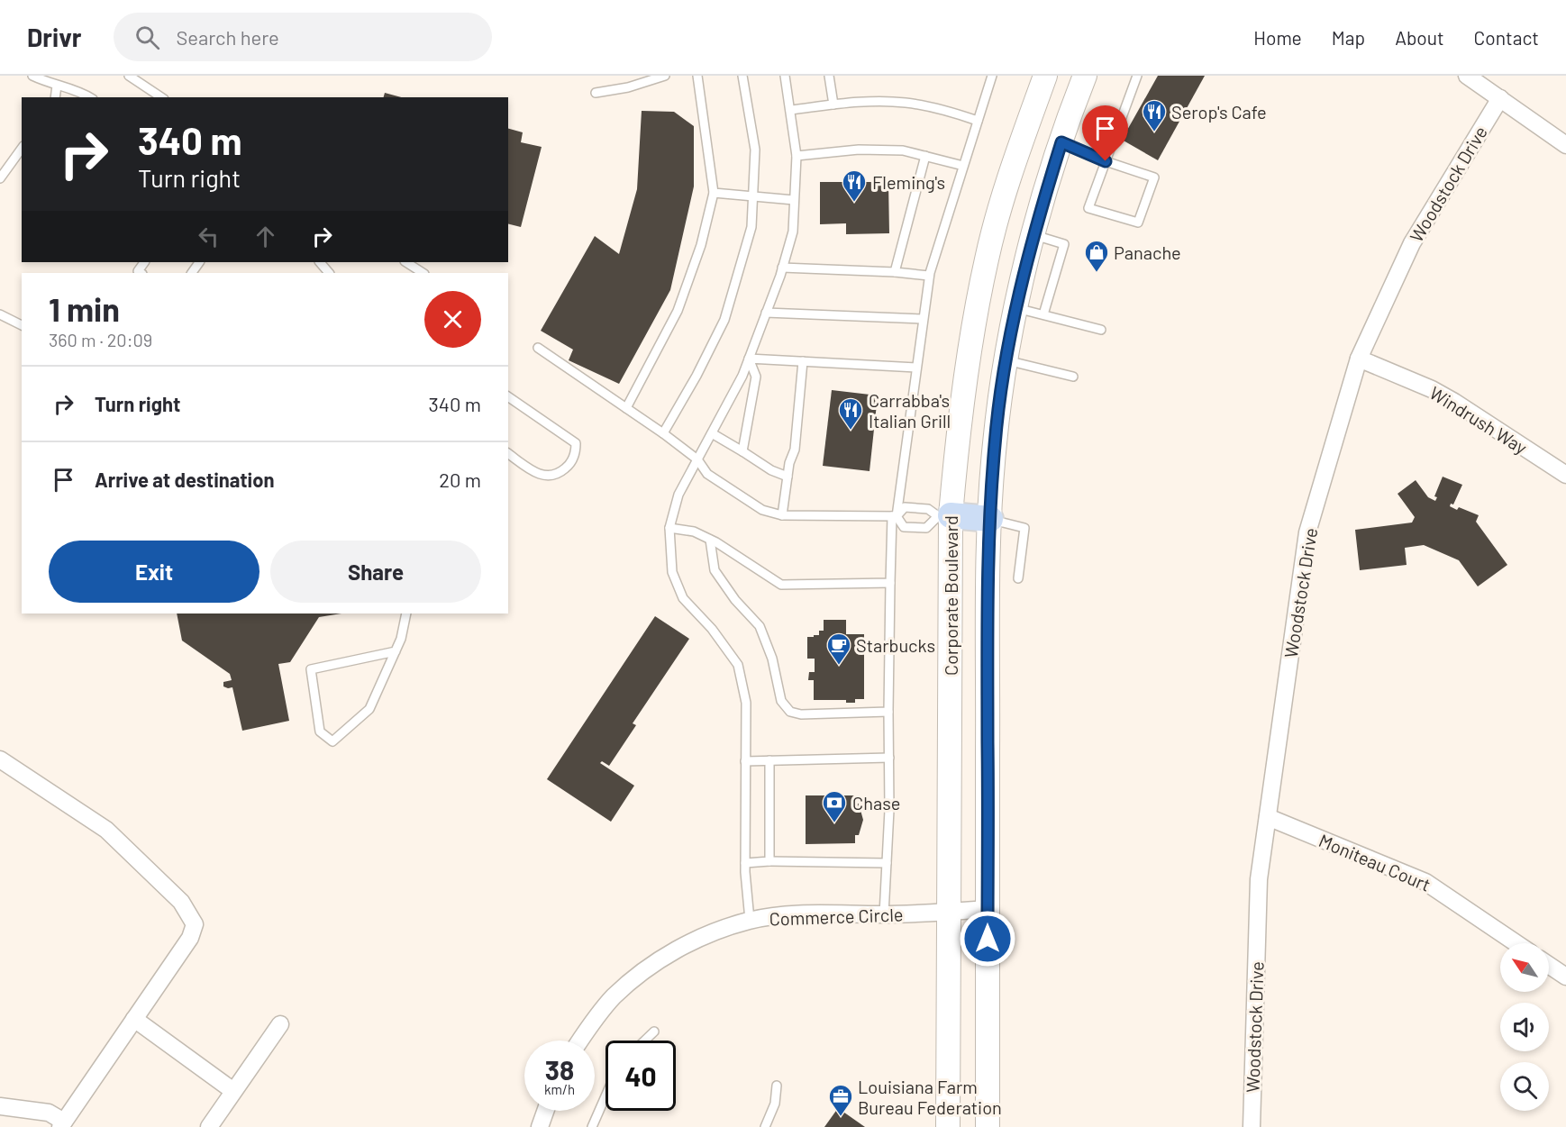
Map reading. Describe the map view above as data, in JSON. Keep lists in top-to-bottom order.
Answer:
{
  "streets": {
    "street": [
      "Woodstock Drive",
      "Windrush Way",
      "Corporate Boulevard",
      "Moniteau Court",
      "Commerce Circle"
    ]
  },
  "crossings": [
    ["Woodstock Drive", "Windrush Way"],
    ["Woodstock Drive", "Moniteau Court"],
    ["Corporate Boulevard", "Commerce Circle"]
  ],
  "places": {
    "restaurant": ["Serop's Cafe", "Fleming's", "Carrabba's Italian Grill"],
    "shop": ["Panache"],
    "cafe": ["Starbucks"],
    "bank": ["Chase"],
    "office": ["Louisiana Farm Bureau Federation"]
  },
  "north": "top left",
  "page": {
    "header": "Drivr",
    "search": "Search here",
    "nav": [
      "Home",
      "Map",
      "About",
      "Contact"
    ],
    "turn": ["340 m", "Turn right"],
    "heading": ["1 min", "360 m · 20:09"],
    "list": [
      {
        "name": "Turn right",
        "value": "340 m"
      },
      {
        "name": "Arrive at destination",
        "value": "20 m"
      }
    ],
    "buttons": ["Exit", "Share"],
    "speed": "38 km/h",
    "limit": "40"
  }
}
